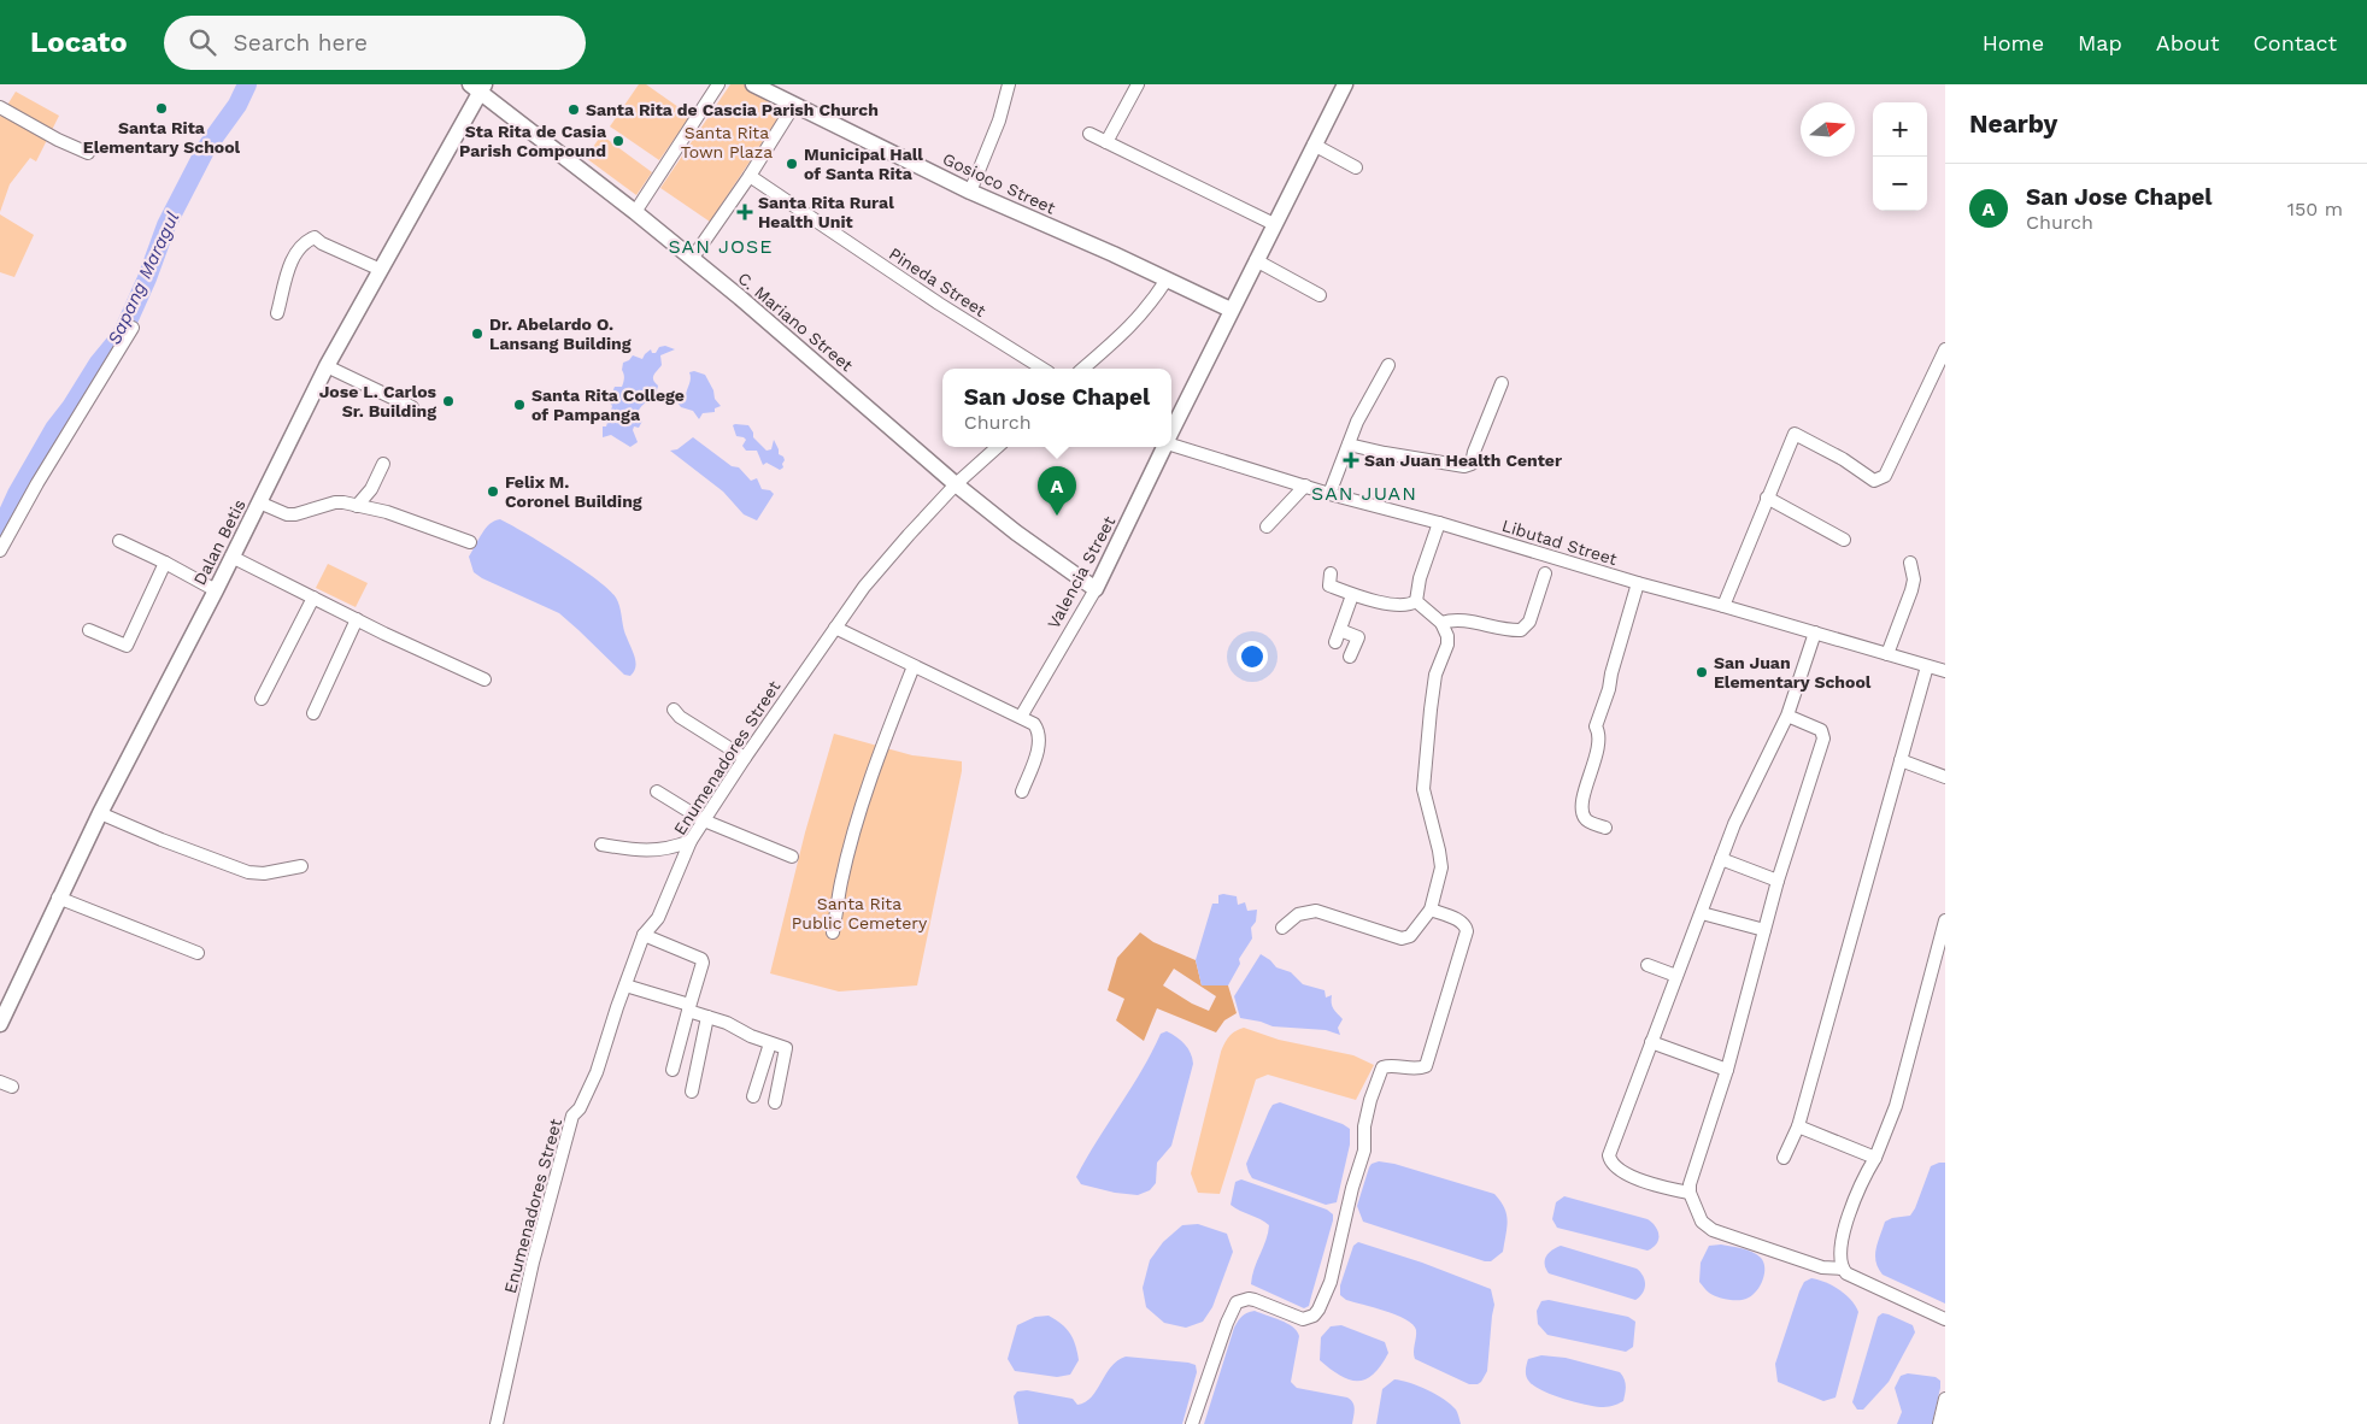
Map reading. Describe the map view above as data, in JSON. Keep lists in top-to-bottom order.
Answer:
{
  "streets": {
    "street": [
      "Gosioco Street",
      "Pineda Street",
      "C. Mariano Street",
      "Dalan Betis",
      "Libutad Street",
      "Valencia Street",
      "Enumenadores Street"
    ]
  },
  "crossings": [
    ["Gosioco Street", "Valencia Street"],
    ["C. Mariano Street", "Dalan Betis"],
    ["C. Mariano Street", "Valencia Street"],
    ["C. Mariano Street", "Enumenadores Street"]
  ],
  "districts": ["SAN JOSE", "SAN JUAN"],
  "water": ["Sapang Maragul"],
  "parks": ["Santa Rita Town Plaza", "Santa Rita Public Cemetery"],
  "places": {
    "other": [
      "Santa Rita Elementary School",
      "Santa Rita de Cascia Parish Church",
      "Sta Rita de Casia Parish Compound",
      "Municipal Hall of Santa Rita",
      "Dr. Abelardo O. Lansang Building",
      "Jose L. Carlos Sr. Building",
      "Santa Rita College of Pampanga",
      "Felix M. Coronel Building",
      "San Juan Elementary School"
    ],
    "health": ["Santa Rita Rural Health Unit", "San Juan Health Center"]
  },
  "north": "right",
  "page": {
    "header": "Locato",
    "search": "Search here",
    "nav": [
      "Home",
      "Map",
      "About",
      "Contact"
    ],
    "heading": "Nearby",
    "map_buttons": ["+", "−"],
    "list": [
      {
        "mark": "A",
        "name": "San Jose Chapel",
        "note": "Church",
        "value": "150 m"
      }
    ],
    "popup": ["San Jose Chapel", "Church"],
    "pins": "A"
  }
}
